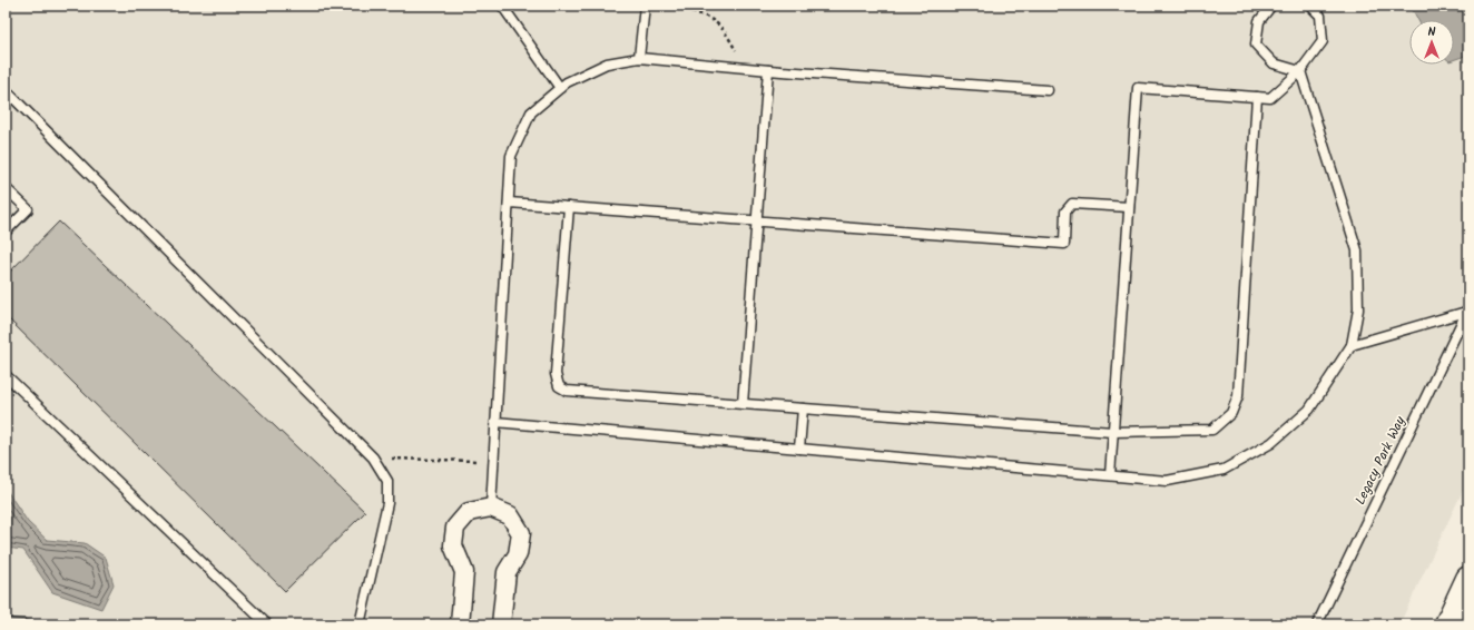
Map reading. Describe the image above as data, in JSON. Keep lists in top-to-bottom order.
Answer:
{
  "streets": {
    "lane": ["Legacy Park Way"]
  },
  "north": "top"
}
